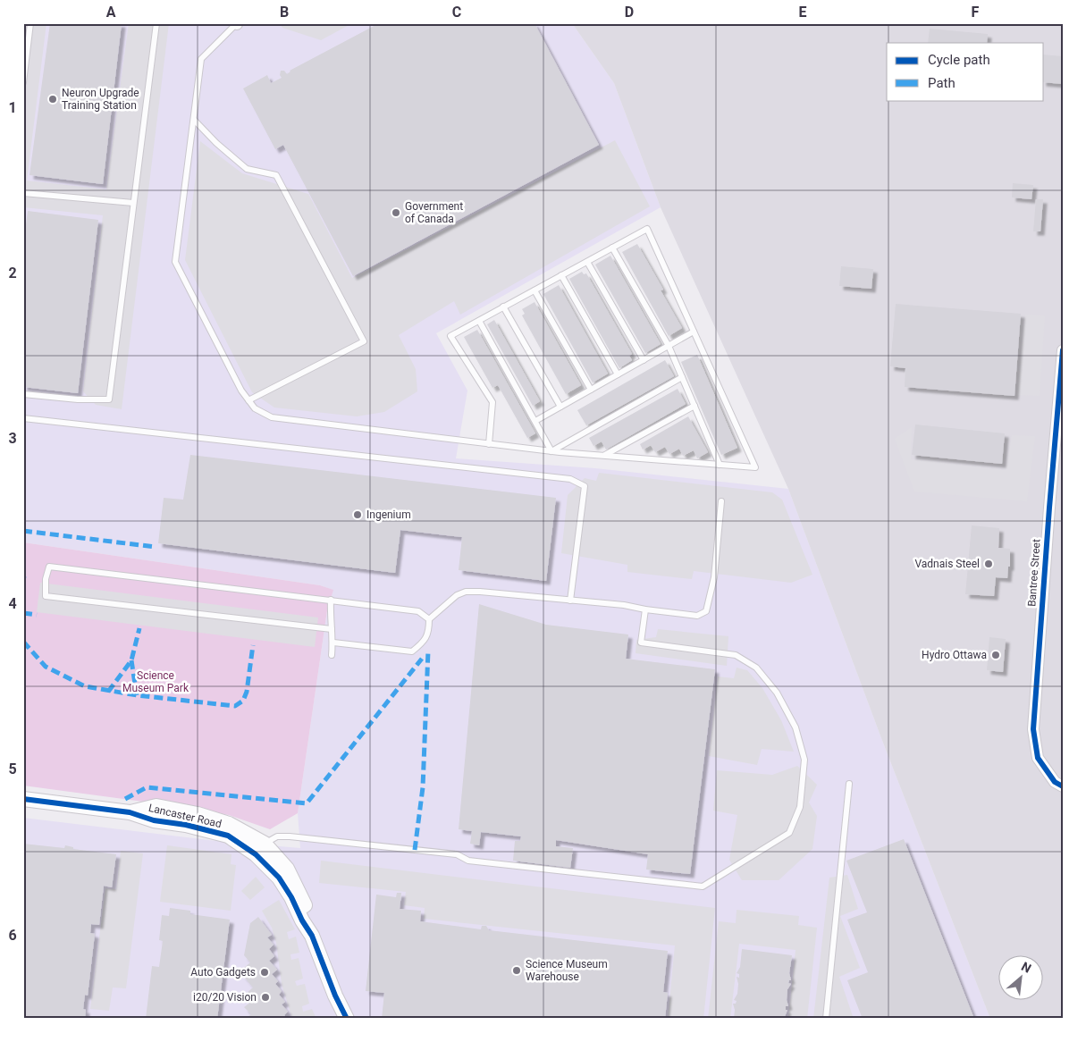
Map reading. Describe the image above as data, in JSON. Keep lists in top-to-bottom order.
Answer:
{
  "streets": {
    "street": ["Bantree Street", "Lancaster Road"]
  },
  "parks": ["Science Museum Park"],
  "places": [
    "Neuron Upgrade Training Station",
    "Government of Canada",
    "Ingenium",
    "Vadnais Steel",
    "Hydro Ottawa",
    "Science Museum Warehouse",
    "Auto Gadgets",
    "i20/20 Vision"
  ],
  "legend": ["Cycle path", "Path"],
  "north": "top right",
  "grid": {
    "columns": [
      "A",
      "B",
      "C",
      "D",
      "E",
      "F"
    ],
    "rows": [
      "1",
      "2",
      "3",
      "4",
      "5",
      "6"
    ]
  }
}
